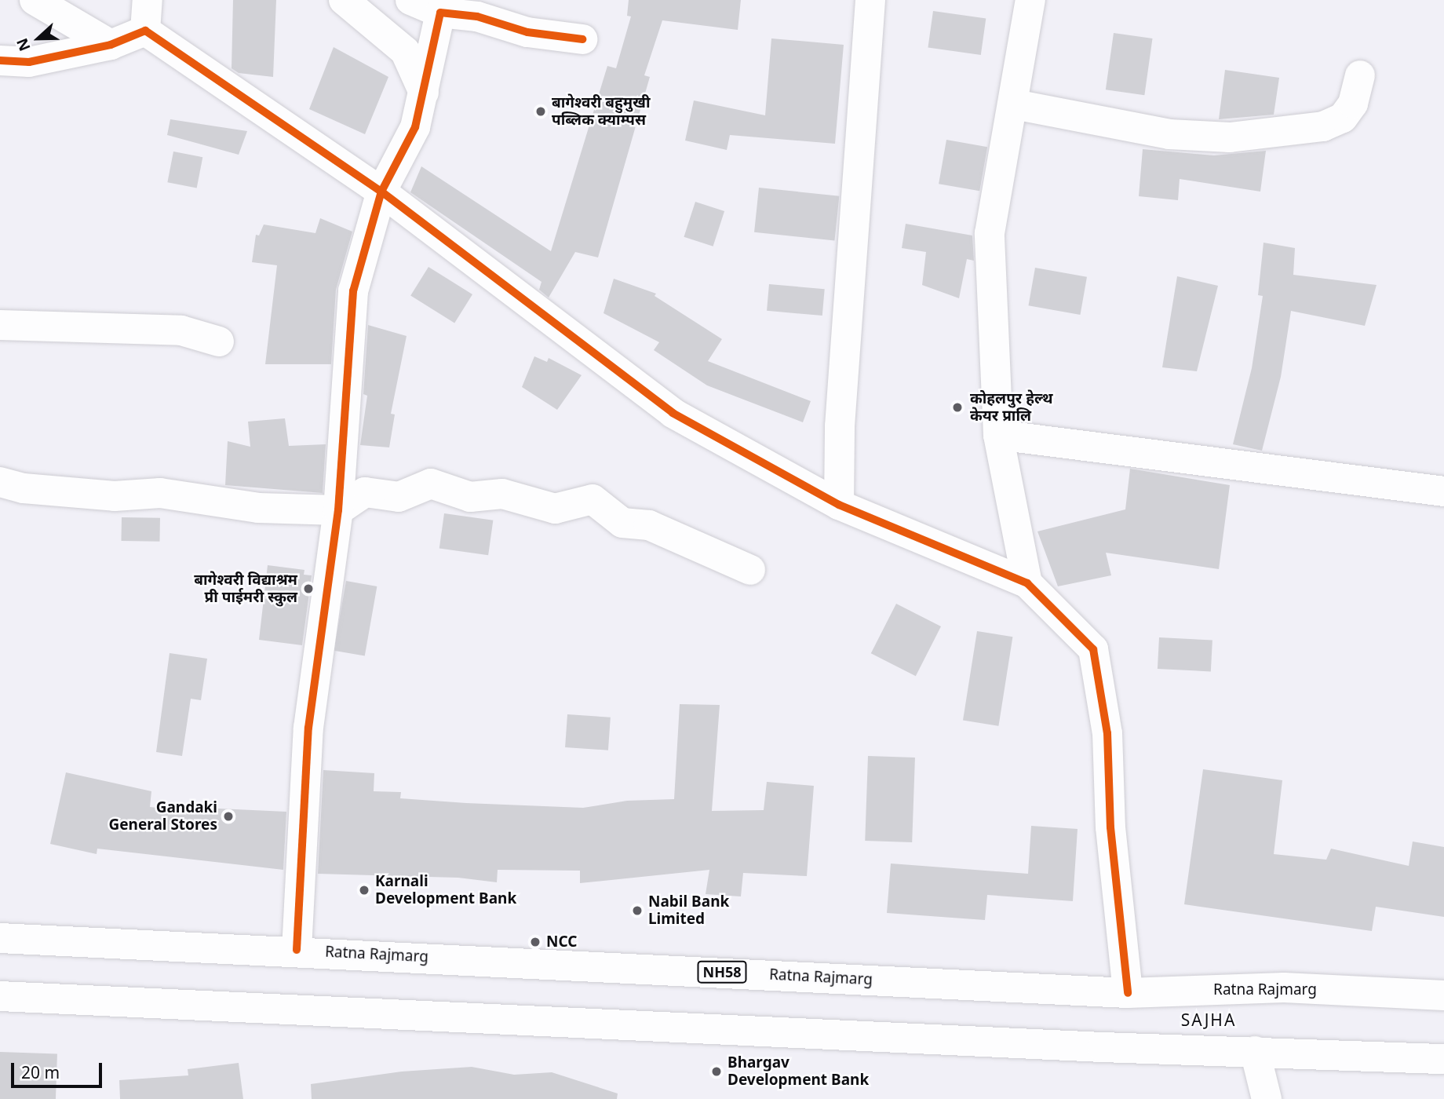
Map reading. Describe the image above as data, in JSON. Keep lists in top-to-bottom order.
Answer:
{
  "streets": {
    "main road": ["Ratna Rajmarg", "NH58"]
  },
  "districts": ["SAJHA"],
  "places": [
    "बागेश्वरी बहुमुखी पब्लिक क्याम्पस",
    "कोहलपुर हेल्थ केयर प्रालि",
    "बागेश्वरी विद्याश्रम प्री पाईमरी स्कुल",
    "Gandaki General Stores",
    "Karnali Development Bank",
    "Nabil Bank Limited",
    "NCC",
    "Bhargav Development Bank"
  ],
  "scale_bar": "20 m",
  "north": "left"
}
